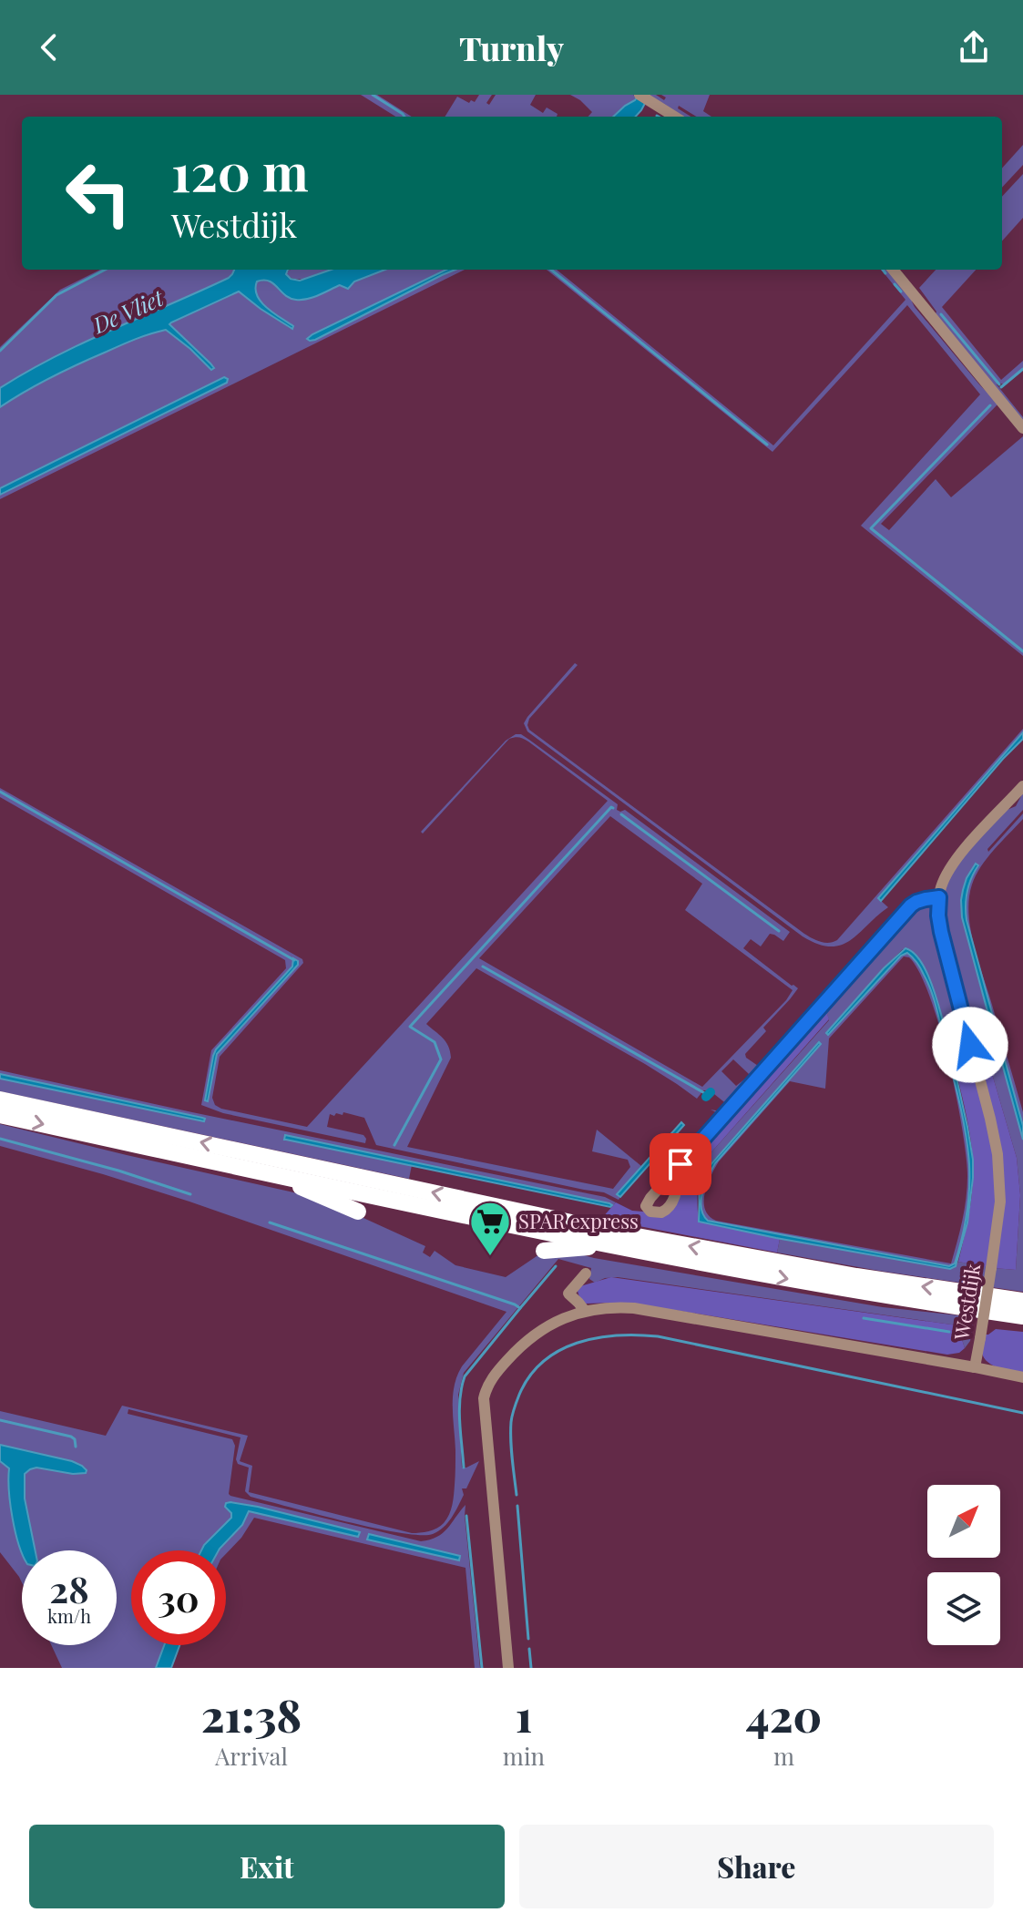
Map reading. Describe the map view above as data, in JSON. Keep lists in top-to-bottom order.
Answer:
{
  "streets": {
    "street": ["Westdijk"]
  },
  "water": ["De Vliet"],
  "places": {
    "supermarket": ["SPAR express"]
  },
  "north": "top right",
  "page": {
    "header": "Turnly",
    "turn": ["120 m", "Westdijk"],
    "speed": "28 km/h",
    "limit": "30",
    "eta": [
      "21:38",
      "Arrival",
      "1",
      "min",
      "420",
      "m"
    ],
    "buttons": ["Exit", "Share"]
  }
}
